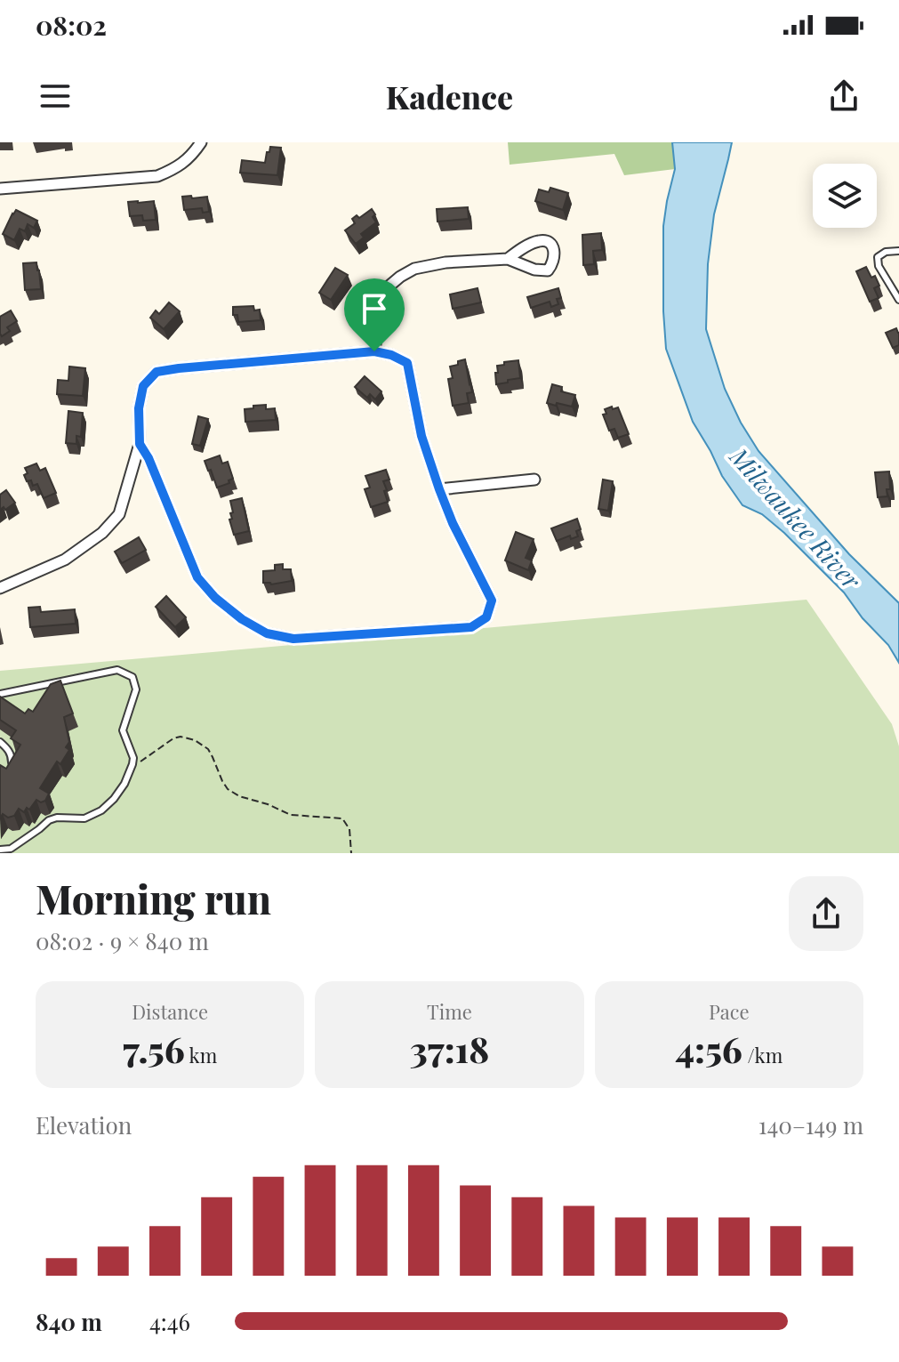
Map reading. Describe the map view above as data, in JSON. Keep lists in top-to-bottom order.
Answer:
{
  "water": ["Milwaukee River"],
  "page": {
    "status": "08:02",
    "header": "Kadence",
    "heading": ["Morning run", "08:02 · 9 × 840 m"],
    "stats": [
      ["Distance", "7.56 km"],
      ["Time", "37:18"],
      ["Pace", "4:56 /km"]
    ],
    "chart": ["Elevation", "140–149 m"],
    "list": [
      {
        "name": "840 m",
        "note": "4:46"
      }
    ]
  }
}
